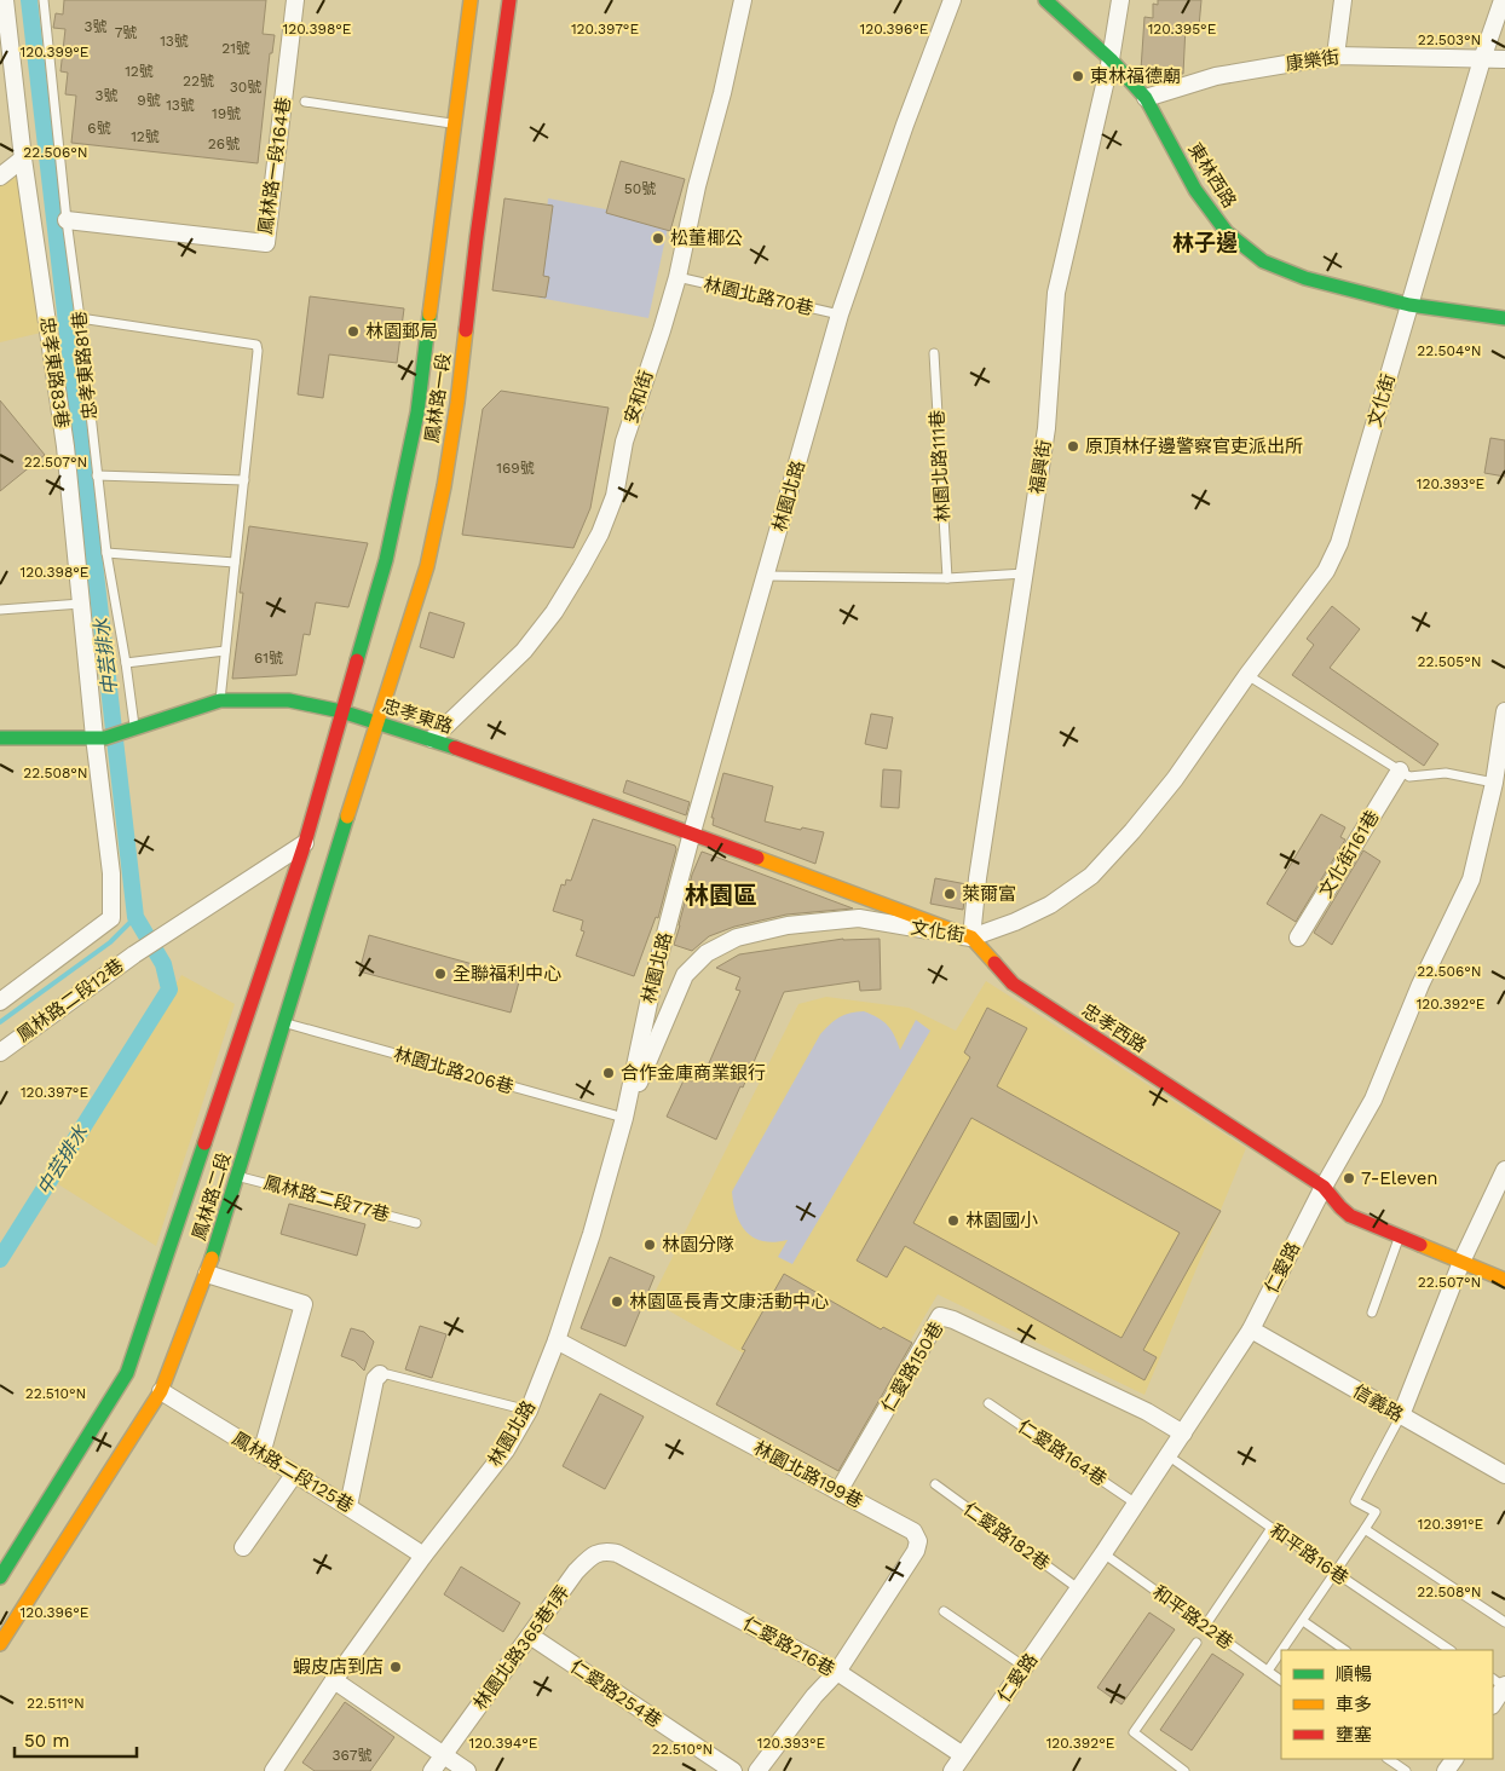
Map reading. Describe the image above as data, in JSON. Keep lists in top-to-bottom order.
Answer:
{
  "streets": {
    "main road": [
      "東林西路",
      "鳳林路一段",
      "忠孝東路",
      "忠孝西路",
      "鳳林路二段"
    ],
    "street": [
      "康樂街",
      "鳳林路一段164巷",
      "忠孝東路83巷",
      "安和街",
      "文化街",
      "福興街",
      "林園北路",
      "文化街161巷",
      "鳳林路二段12巷",
      "仁愛路",
      "仁愛路150巷",
      "信義路",
      "鳳林路二段125巷",
      "林園北路199巷",
      "仁愛路216巷",
      "林園北路365巷1弄",
      "仁愛路254巷"
    ],
    "lane": [
      "林園北路70巷",
      "忠孝東路81巷",
      "林園北路111巷",
      "林園北路206巷",
      "鳳林路二段77巷",
      "仁愛路164巷",
      "仁愛路182巷",
      "和平路16巷",
      "和平路22巷"
    ]
  },
  "crossings": [
    ["康樂街", "東林西路"],
    ["康樂街", "文化街"],
    ["鳳林路一段164巷", "忠孝東路81巷"],
    ["東林西路", "文化街"],
    ["東林西路", "福興街"],
    ["林園北路70巷", "安和街"],
    ["林園北路70巷", "林園北路"],
    ["忠孝東路81巷", "忠孝東路"],
    ["忠孝東路83巷", "忠孝東路"],
    ["安和街", "忠孝東路"],
    ["鳳林路一段", "忠孝東路"],
    ["鳳林路一段", "鳳林路二段"],
    ["文化街", "福興街"],
    ["文化街", "林園北路"],
    ["文化街", "忠孝西路"],
    ["文化街", "林園北路206巷"],
    ["福興街", "忠孝西路"],
    ["林園北路", "忠孝東路"],
    ["林園北路", "忠孝西路"],
    ["林園北路", "林園北路206巷"],
    ["林園北路", "鳳林路二段125巷"],
    ["林園北路", "林園北路199巷"],
    ["忠孝東路", "忠孝西路"],
    ["忠孝東路", "鳳林路二段"],
    ["鳳林路二段12巷", "鳳林路二段"],
    ["忠孝西路", "仁愛路"],
    ["林園北路206巷", "鳳林路二段"],
    ["鳳林路二段", "鳳林路二段77巷"],
    ["鳳林路二段", "鳳林路二段125巷"],
    ["仁愛路", "仁愛路150巷"],
    ["仁愛路", "信義路"],
    ["仁愛路", "仁愛路164巷"],
    ["仁愛路", "仁愛路182巷"],
    ["仁愛路", "和平路16巷"],
    ["仁愛路", "和平路22巷"],
    ["仁愛路", "仁愛路216巷"],
    ["仁愛路150巷", "林園北路199巷"],
    ["林園北路199巷", "仁愛路216巷"],
    ["仁愛路216巷", "林園北路365巷1弄"],
    ["林園北路365巷1弄", "仁愛路254巷"]
  ],
  "districts": ["林子邊", "林園區"],
  "water": ["中芸排水"],
  "places": [
    "東林福德廟",
    "松董椰公",
    "林園郵局",
    "原頂林仔邊警察官吏派出所",
    "萊爾富",
    "全聯福利中心",
    "合作金庫商業銀行",
    "7-Eleven",
    "林園國小",
    "林園分隊",
    "林園區長青文康活動中心",
    "蝦皮店到店"
  ],
  "house_numbers": [
    "3號",
    "7號",
    "13號",
    "21號",
    "12號",
    "22號",
    "30號",
    "3號",
    "9號",
    "13號",
    "19號",
    "6號",
    "12號",
    "26號",
    "50號",
    "169號",
    "61號",
    "367號"
  ],
  "legend": ["順暢", "車多", "壅塞"],
  "scale_bar": "50 m",
  "coordinates": [
    "120.398°E",
    "120.397°E",
    "120.396°E",
    "120.395°E",
    "22.503°N",
    "120.399°E",
    "22.506°N",
    "22.504°N",
    "22.507°N",
    "120.393°E",
    "22.505°N",
    "22.508°N",
    "120.392°E",
    "22.510°N",
    "120.391°E",
    "22.511°N",
    "120.394°E"
  ]
}
